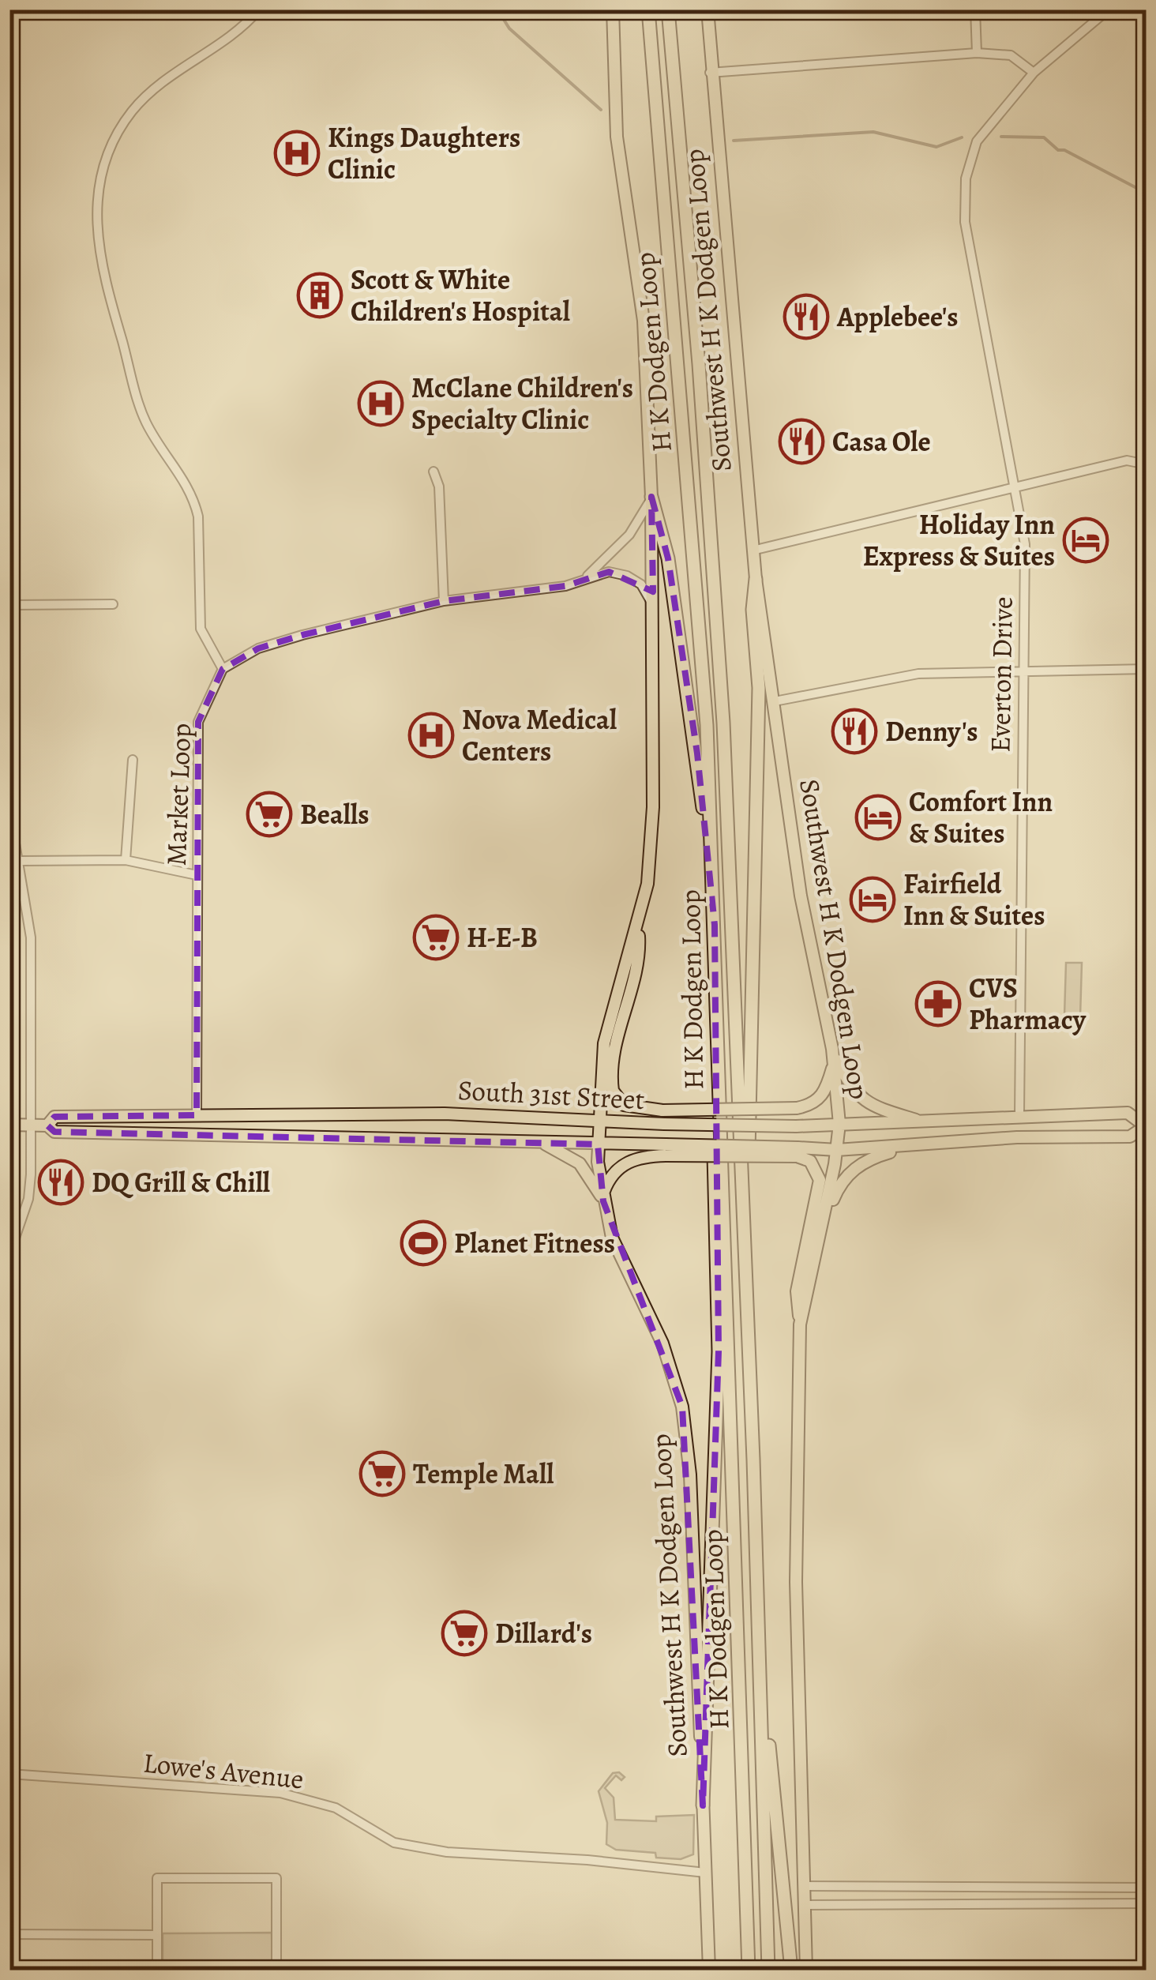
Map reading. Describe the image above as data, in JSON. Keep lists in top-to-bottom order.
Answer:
{
  "streets": {
    "highway": ["H K Dodgen Loop"],
    "main road": ["Southwest H K Dodgen Loop", "South 31st Street"],
    "street": ["Everton Drive", "Market Loop", "Lowe's Avenue"]
  },
  "crossings": [
    ["Southwest H K Dodgen Loop", "South 31st Street"],
    ["Southwest H K Dodgen Loop", "Lowe's Avenue"],
    ["Everton Drive", "South 31st Street"],
    ["Market Loop", "South 31st Street"]
  ],
  "places": {
    "hospital": ["Kings Daughters Clinic", "McClane Children's Specialty Clinic", "Nova Medical Centers"],
    "building": ["Scott & White Children's Hospital"],
    "restaurant": [
      "Applebee's",
      "Casa Ole",
      "Denny's",
      "DQ Grill & Chill"
    ],
    "hotel": ["Holiday Inn Express & Suites", "Comfort Inn & Suites", "Fairfield Inn & Suites"],
    "supermarket": [
      "Bealls",
      "H-E-B",
      "Temple Mall",
      "Dillard's"
    ],
    "pharmacy": ["CVS Pharmacy"],
    "sports": ["Planet Fitness"]
  }
}
